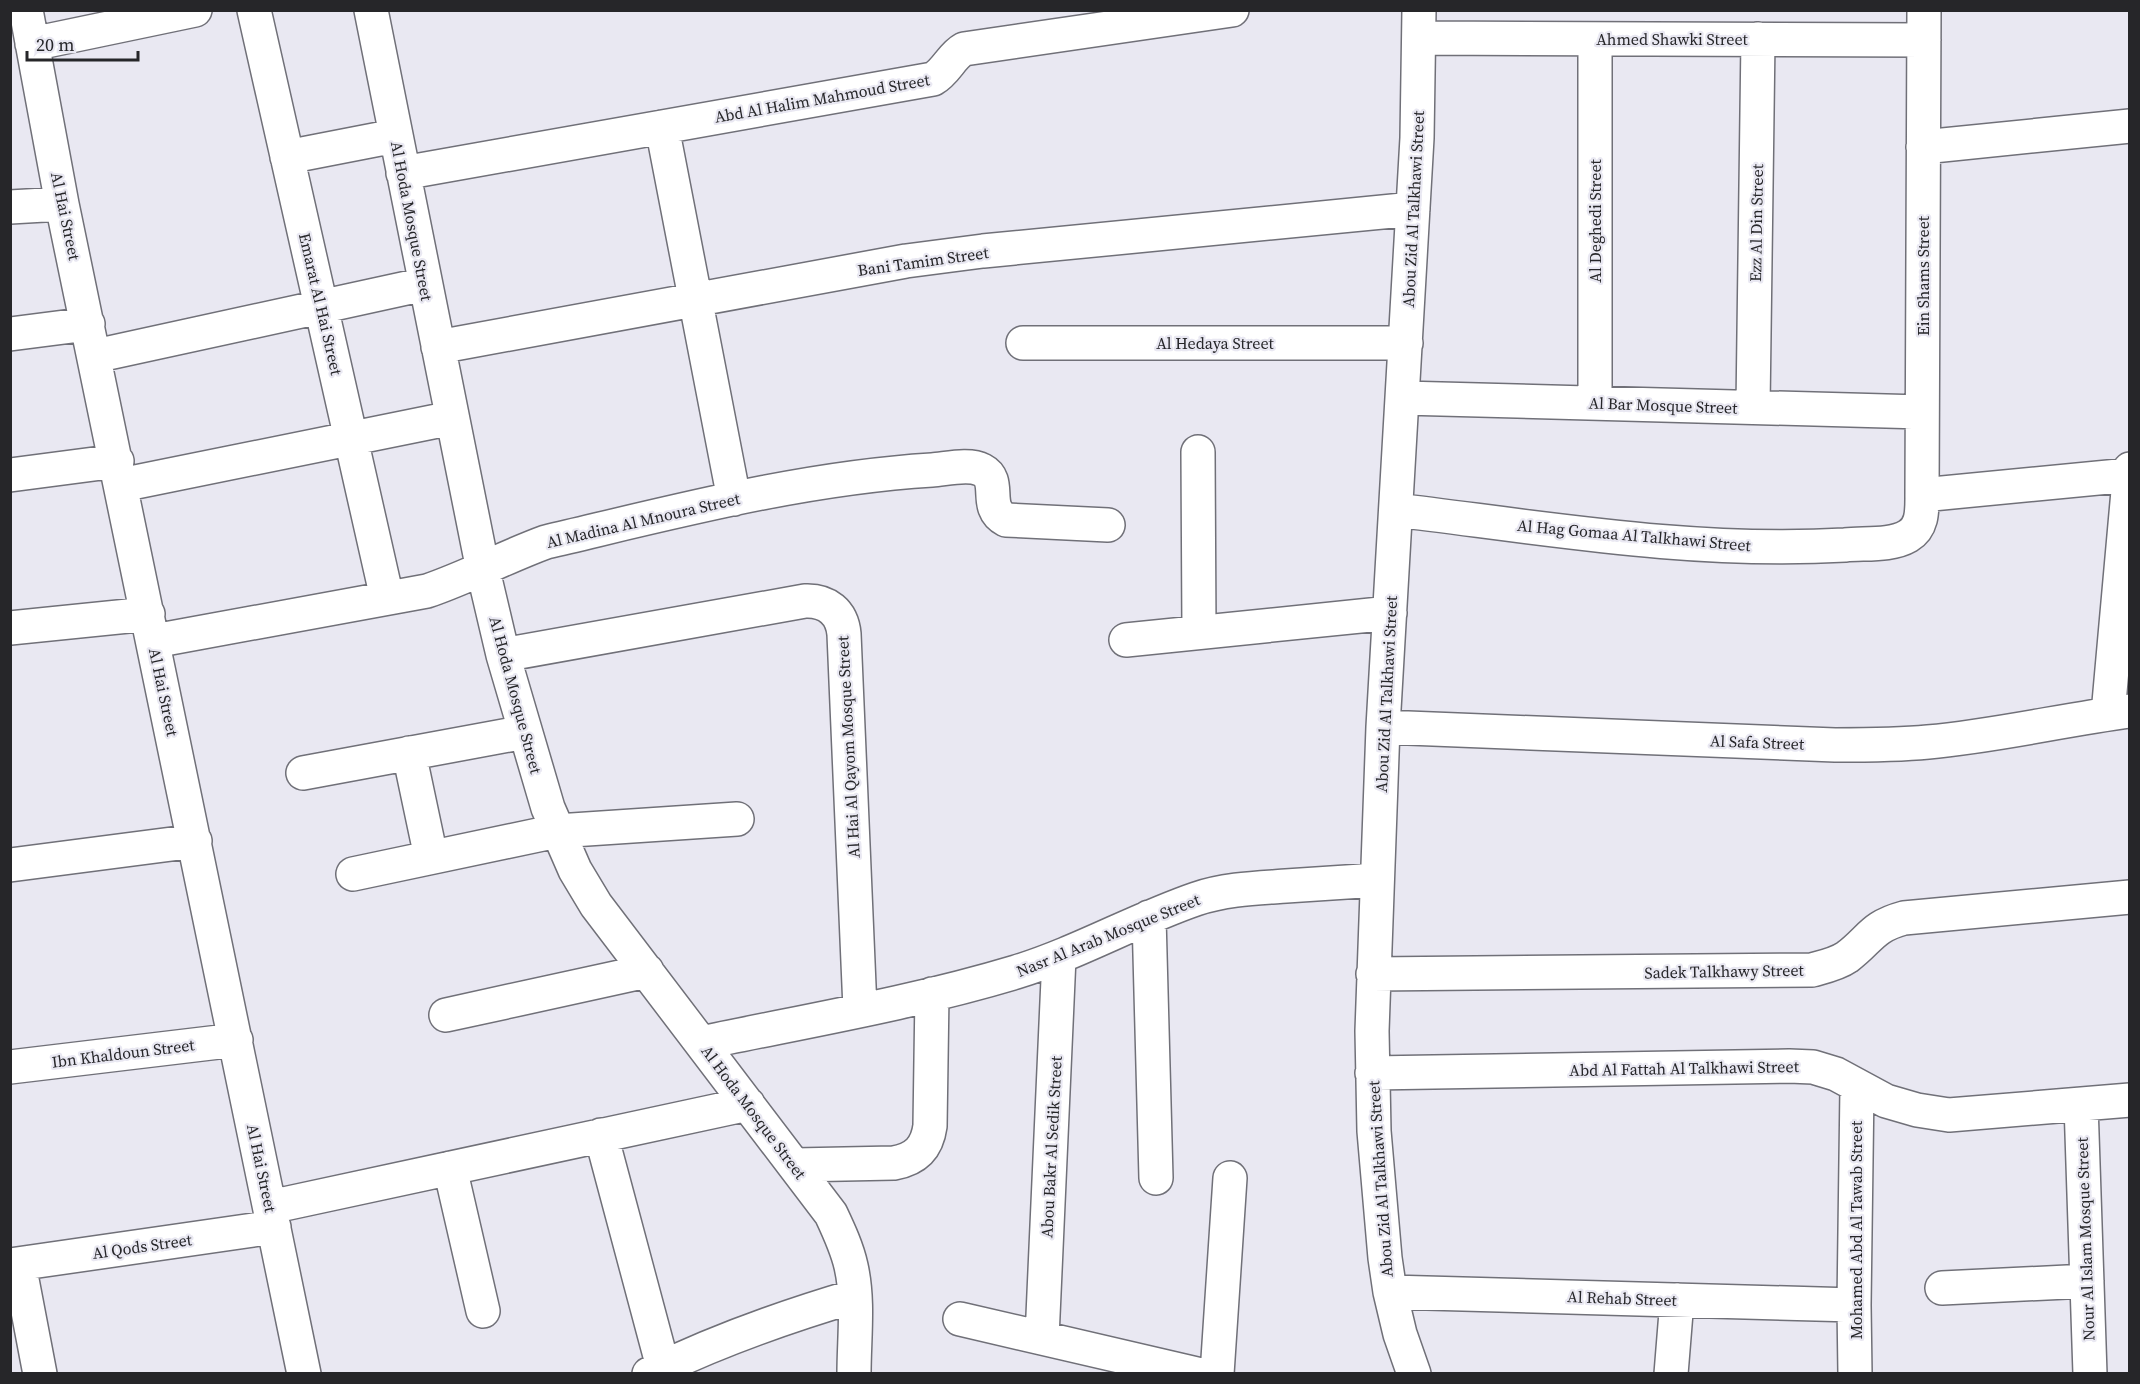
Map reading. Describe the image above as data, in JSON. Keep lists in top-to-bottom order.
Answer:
{
  "streets": {
    "street": [
      "Ahmed Shawki Street",
      "Abd Al Halim Mahmoud Street",
      "Abou Zid Al Talkhawi Street",
      "Al Hai Street",
      "Al Hoda Mosque Street",
      "Al Deghedi Street",
      "Ezz Al Din Street",
      "Bani Tamim Street",
      "Ein Shams Street",
      "Emarat Al Hai Street",
      "Al Hedaya Street",
      "Al Bar Mosque Street",
      "Al Madina Al Mnoura Street",
      "Al Hag Gomaa Al Talkhawi Street",
      "Al Safa Street",
      "Al Hai Al Qayom Mosque Street",
      "Nasr Al Arab Mosque Street",
      "Sadek Talkhawy Street",
      "Ibn Khaldoun Street",
      "Abd Al Fattah Al Talkhawi Street",
      "Abou Bakr Al Sedik Street",
      "Mohamed Abd Al Tawab Street",
      "Nour Al Islam Mosque Street",
      "Al Qods Street",
      "Al Rehab Street"
    ]
  },
  "crossings": [
    ["Ahmed Shawki Street", "Abou Zid Al Talkhawi Street"],
    ["Ahmed Shawki Street", "Al Deghedi Street"],
    ["Ahmed Shawki Street", "Ezz Al Din Street"],
    ["Ahmed Shawki Street", "Ein Shams Street"],
    ["Abd Al Halim Mahmoud Street", "Al Hoda Mosque Street"],
    ["Abou Zid Al Talkhawi Street", "Bani Tamim Street"],
    ["Abou Zid Al Talkhawi Street", "Al Hedaya Street"],
    ["Abou Zid Al Talkhawi Street", "Al Bar Mosque Street"],
    ["Abou Zid Al Talkhawi Street", "Al Hag Gomaa Al Talkhawi Street"],
    ["Abou Zid Al Talkhawi Street", "Al Safa Street"],
    ["Abou Zid Al Talkhawi Street", "Nasr Al Arab Mosque Street"],
    ["Abou Zid Al Talkhawi Street", "Sadek Talkhawy Street"],
    ["Abou Zid Al Talkhawi Street", "Abd Al Fattah Al Talkhawi Street"],
    ["Abou Zid Al Talkhawi Street", "Al Rehab Street"],
    ["Al Hai Street", "Al Madina Al Mnoura Street"],
    ["Al Hai Street", "Ibn Khaldoun Street"],
    ["Al Hai Street", "Al Qods Street"],
    ["Al Hoda Mosque Street", "Bani Tamim Street"],
    ["Al Hoda Mosque Street", "Al Madina Al Mnoura Street"],
    ["Al Hoda Mosque Street", "Al Hai Al Qayom Mosque Street"],
    ["Al Hoda Mosque Street", "Nasr Al Arab Mosque Street"],
    ["Al Hoda Mosque Street", "Al Qods Street"],
    ["Al Deghedi Street", "Al Bar Mosque Street"],
    ["Ezz Al Din Street", "Al Bar Mosque Street"],
    ["Ein Shams Street", "Al Bar Mosque Street"],
    ["Ein Shams Street", "Al Hag Gomaa Al Talkhawi Street"],
    ["Emarat Al Hai Street", "Al Madina Al Mnoura Street"],
    ["Al Hai Al Qayom Mosque Street", "Nasr Al Arab Mosque Street"],
    ["Nasr Al Arab Mosque Street", "Abou Bakr Al Sedik Street"],
    ["Abd Al Fattah Al Talkhawi Street", "Mohamed Abd Al Tawab Street"],
    ["Abd Al Fattah Al Talkhawi Street", "Nour Al Islam Mosque Street"],
    ["Mohamed Abd Al Tawab Street", "Al Rehab Street"]
  ],
  "scale_bar": "20 m"
}
